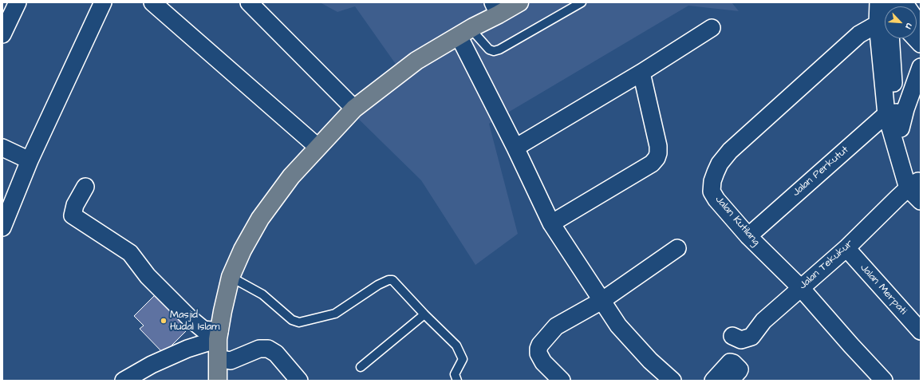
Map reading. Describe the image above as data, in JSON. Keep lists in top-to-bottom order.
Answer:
{
  "streets": {
    "street": [
      "Jalan Perkutut",
      "Jalan Kutilang",
      "Jalan Tekukur",
      "Jalan Merpati"
    ]
  },
  "crossings": [
    ["Jalan Perkutut", "Jalan Kutilang"],
    ["Jalan Kutilang", "Jalan Tekukur"],
    ["Jalan Tekukur", "Jalan Merpati"]
  ],
  "places": ["Masjid Hudal Islam"],
  "north": "bottom right"
}
